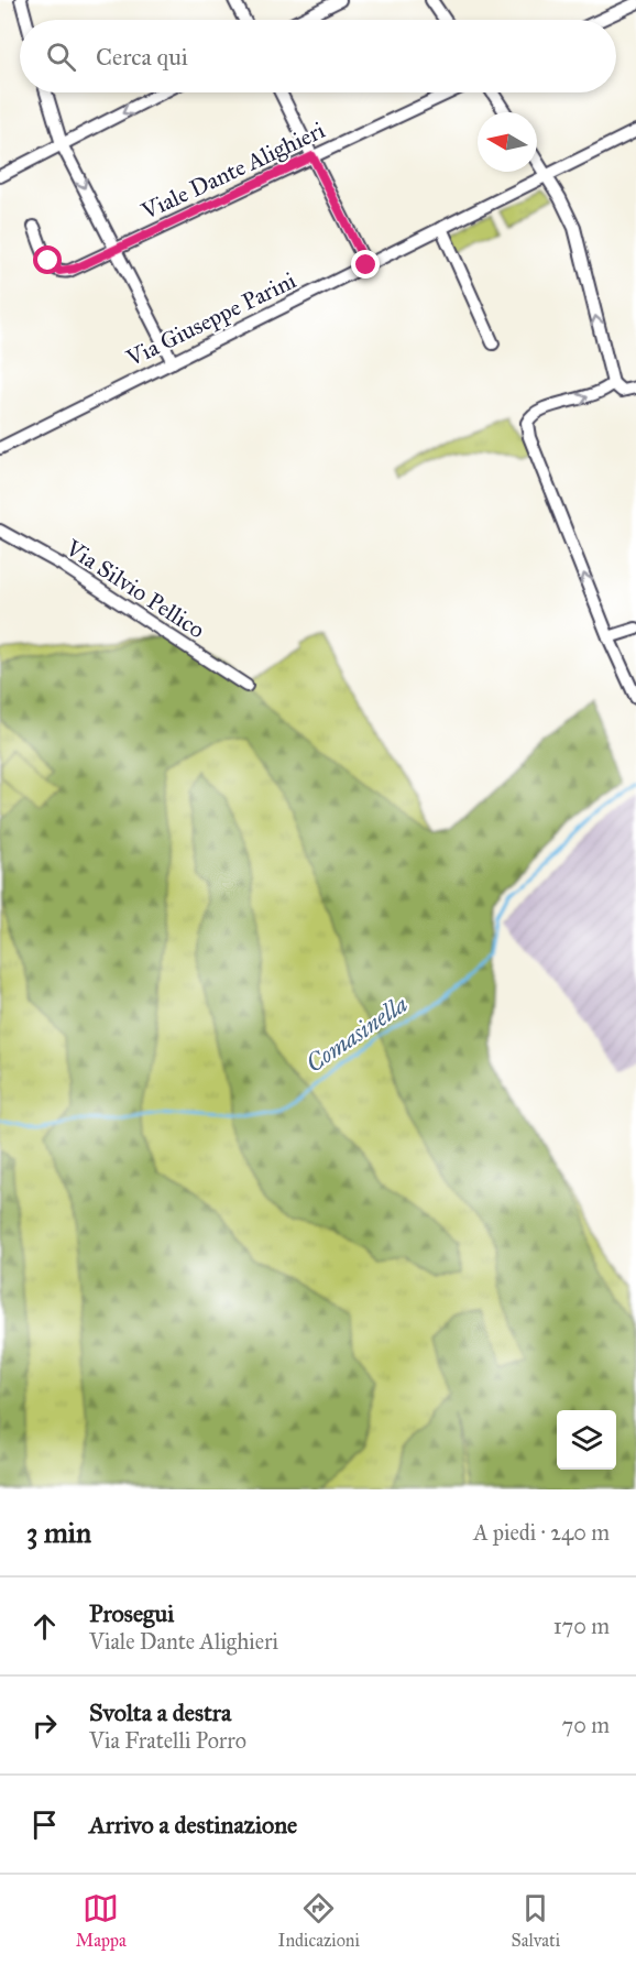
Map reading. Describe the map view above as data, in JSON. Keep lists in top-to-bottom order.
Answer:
{
  "streets": {
    "street": ["Viale Dante Alighieri", "Via Giuseppe Parini", "Via Silvio Pellico"]
  },
  "water": ["Comasinella"],
  "north": "left",
  "page": {
    "search": "Cerca qui",
    "heading": ["3 min", "A piedi · 240 m"],
    "list": [
      ["Prosegui", "Viale Dante Alighieri", "170 m"],
      ["Svolta a destra", "Via Fratelli Porro", "70 m"],
      "Arrivo a destinazione"
    ],
    "nav": ["Mappa", "Indicazioni", "Salvati"]
  }
}
